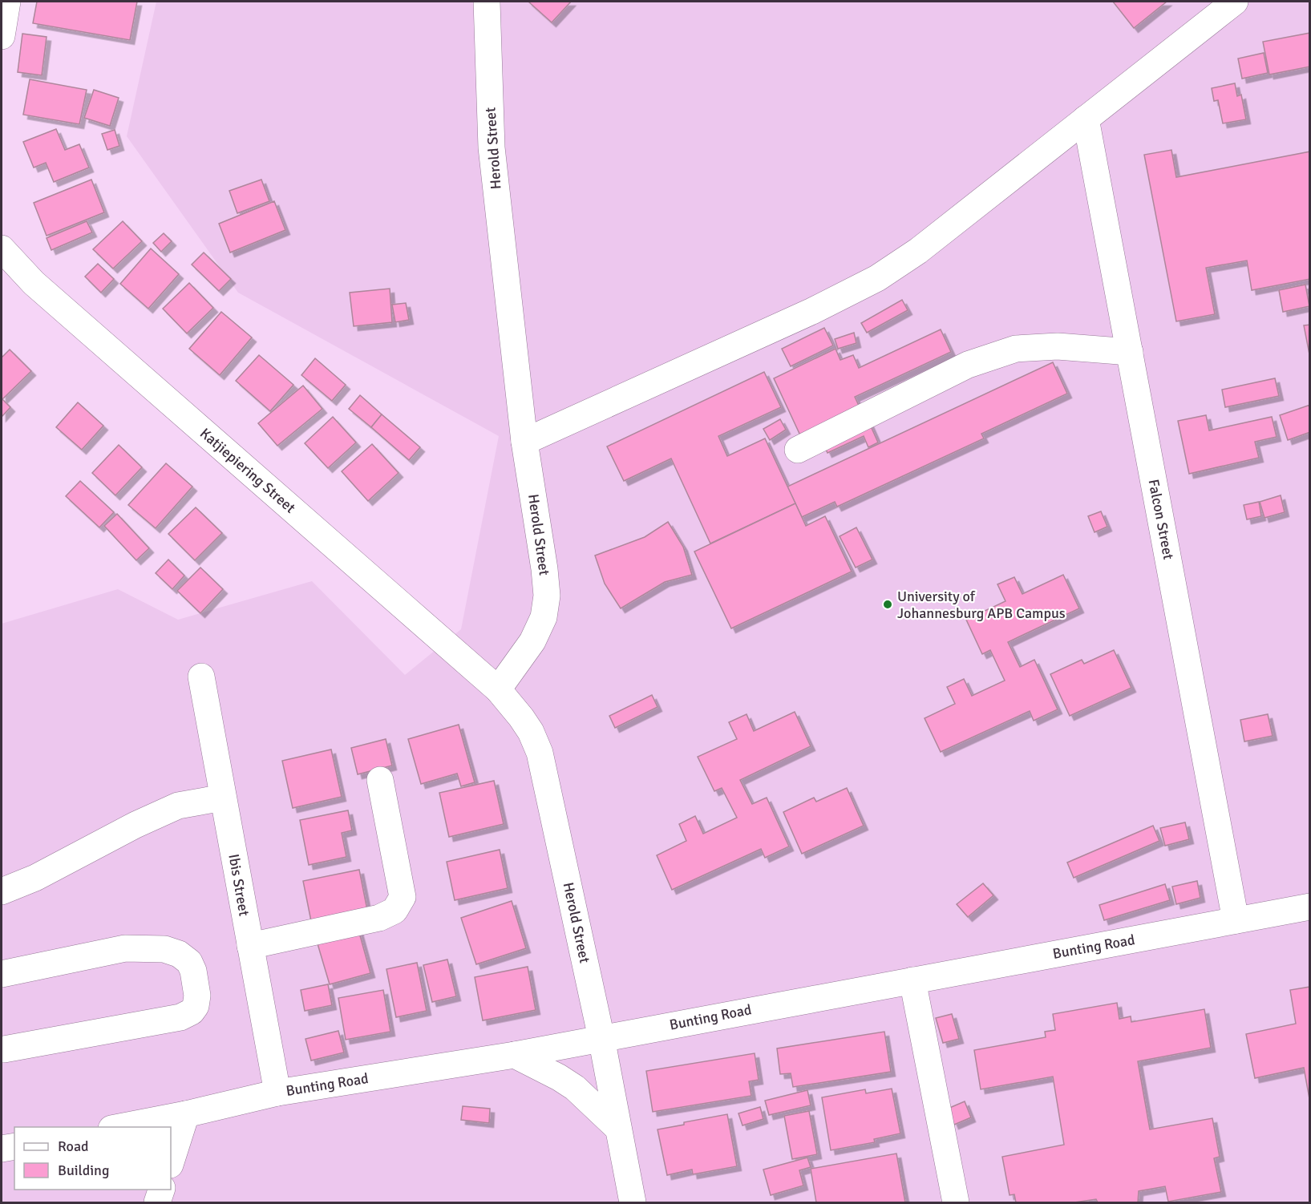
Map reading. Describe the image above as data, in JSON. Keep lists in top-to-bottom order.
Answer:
{
  "streets": {
    "street": [
      "Herold Street",
      "Katjiepiering Street",
      "Falcon Street",
      "Ibis Street",
      "Bunting Road"
    ]
  },
  "crossings": [
    ["Herold Street", "Katjiepiering Street"],
    ["Herold Street", "Bunting Road"],
    ["Falcon Street", "Bunting Road"],
    ["Ibis Street", "Bunting Road"]
  ],
  "places": ["University of Johannesburg APB Campus"],
  "legend": ["Road", "Building"]
}
